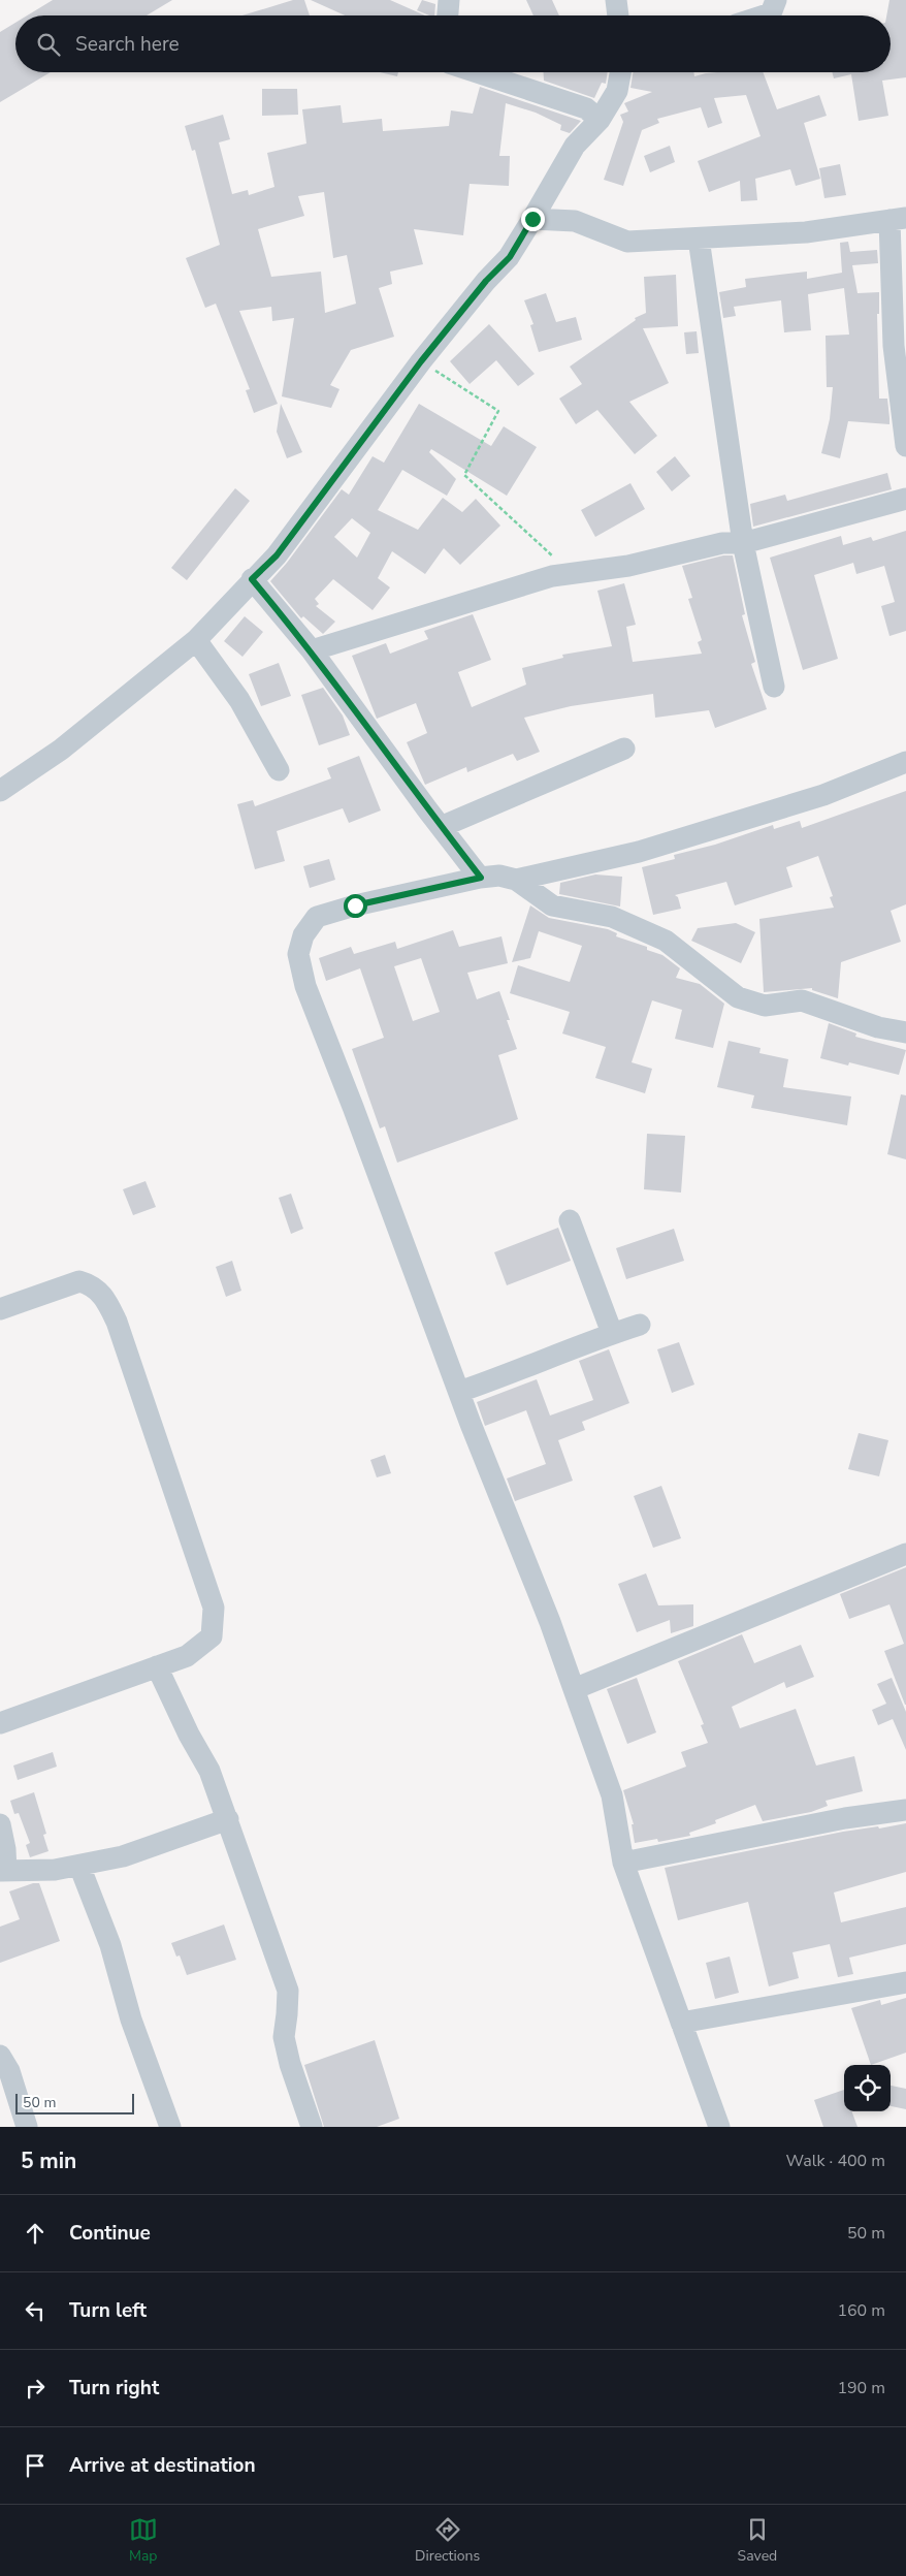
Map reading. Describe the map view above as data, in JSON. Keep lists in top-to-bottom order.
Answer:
{
  "scale_bar": "50 m",
  "page": {
    "search": "Search here",
    "scale": "50 m",
    "heading": ["5 min", "Walk · 400 m"],
    "list": [
      ["Continue", "50 m"],
      ["Turn left", "160 m"],
      ["Turn right", "190 m"],
      "Arrive at destination"
    ],
    "nav": ["Map", "Directions", "Saved"]
  }
}
